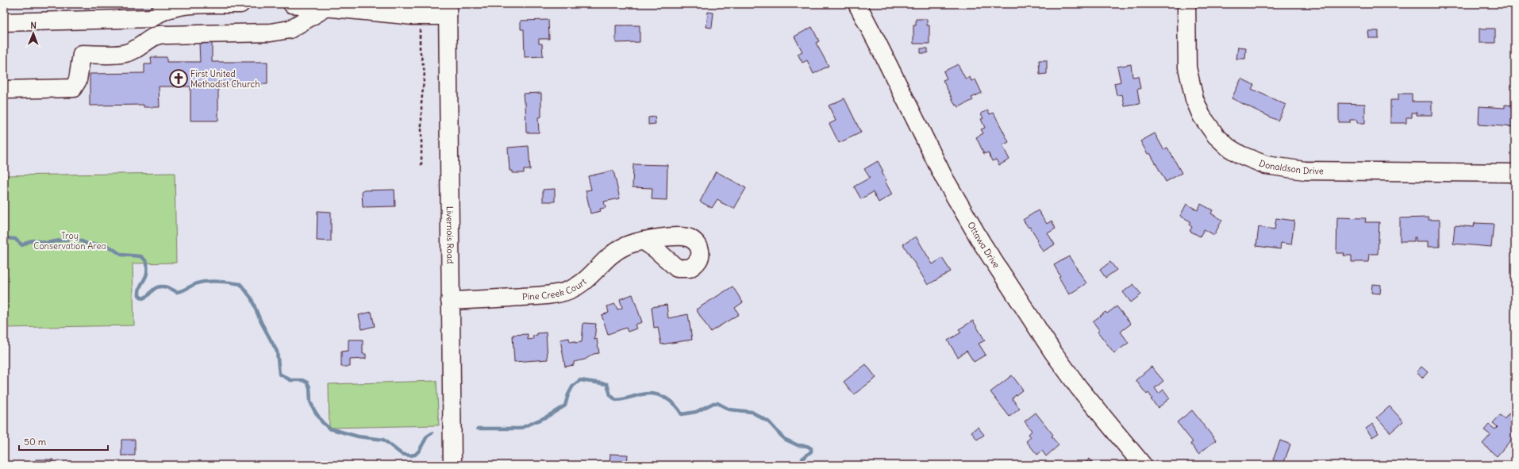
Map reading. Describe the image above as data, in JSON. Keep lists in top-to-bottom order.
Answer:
{
  "streets": {
    "street": [
      "Donaldson Drive",
      "Livernois Road",
      "Ottawa Drive",
      "Pine Creek Court"
    ]
  },
  "crossings": [
    ["Livernois Road", "Pine Creek Court"]
  ],
  "parks": ["Troy Conservation Area"],
  "places": {
    "church": ["First United Methodist Church"]
  },
  "scale_bar": "50 m",
  "north": "top"
}
